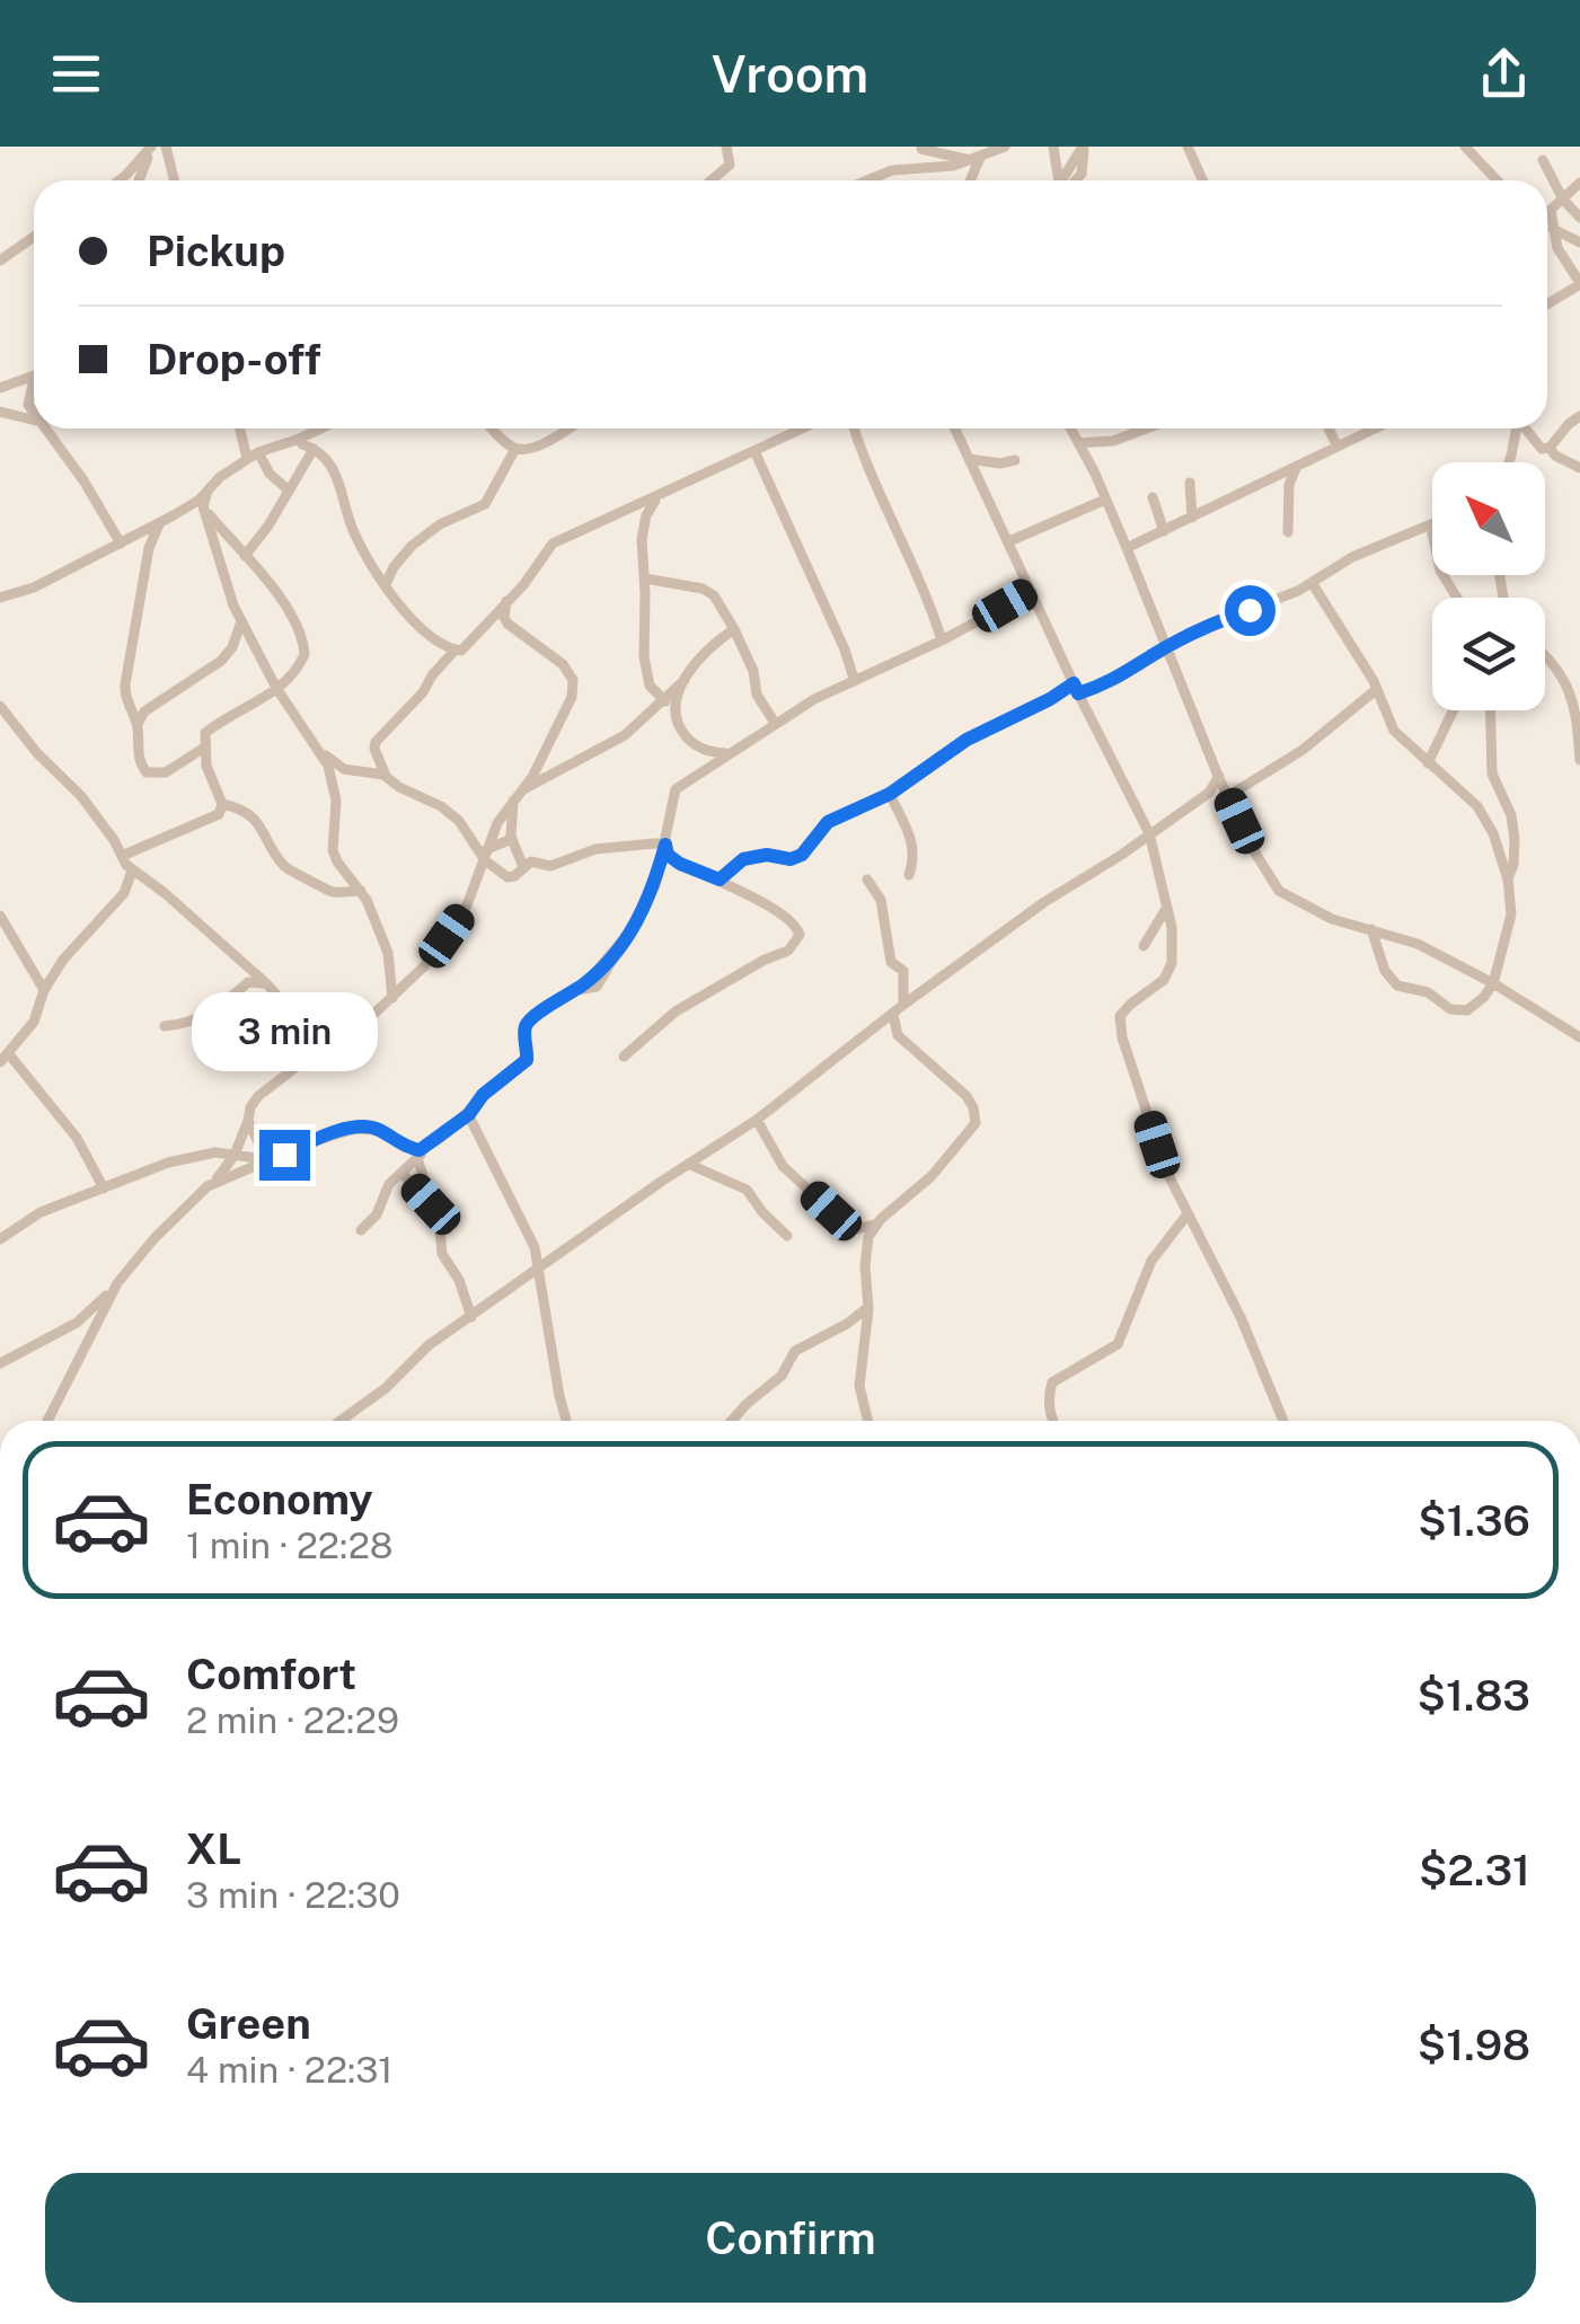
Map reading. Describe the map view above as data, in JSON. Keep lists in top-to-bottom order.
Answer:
{
  "north": "top left",
  "page": {
    "header": "Vroom",
    "banner": ["Pickup", "Drop-off"],
    "bubble": "3 min",
    "list": [
      {
        "name": "Economy",
        "note": "1 min · 22:28",
        "value": "$1.36"
      },
      {
        "name": "Comfort",
        "note": "2 min · 22:29",
        "value": "$1.83"
      },
      {
        "name": "XL",
        "note": "3 min · 22:30",
        "value": "$2.31"
      },
      {
        "name": "Green",
        "note": "4 min · 22:31",
        "value": "$1.98"
      }
    ],
    "buttons": "Confirm"
  }
}
